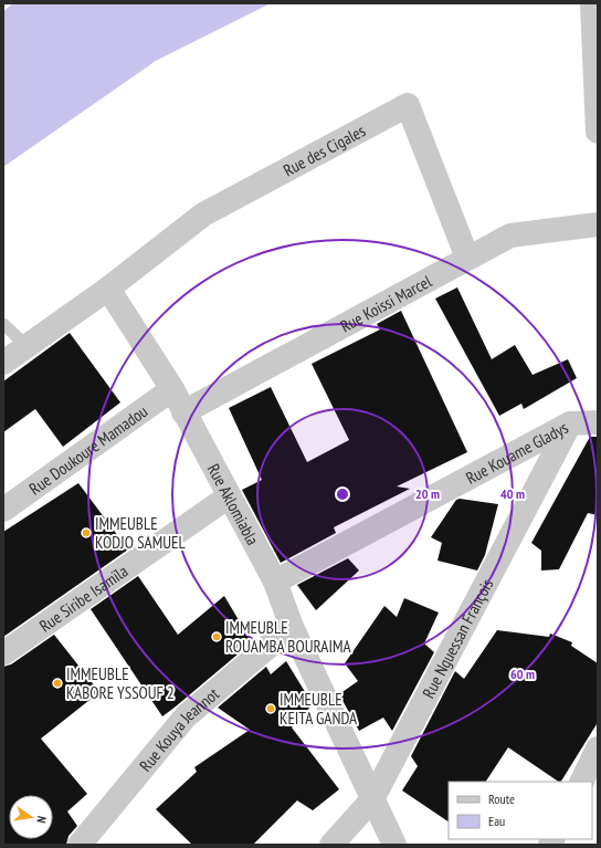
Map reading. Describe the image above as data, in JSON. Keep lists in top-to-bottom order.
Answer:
{
  "streets": {
    "street": [
      "Rue des Cigales",
      "Rue Koissi Marcel",
      "Rue Doukoure Mamadou",
      "Rue Kouame Gladys",
      "Rue Aklomiabla",
      "Rue Siribe Isamïla",
      "Rue Nguessan François",
      "Rue Kouya Jeannot"
    ]
  },
  "crossings": [
    ["Rue des Cigales", "Rue Koissi Marcel"],
    ["Rue des Cigales", "Rue Aklomiabla"],
    ["Rue Koissi Marcel", "Rue Aklomiabla"],
    ["Rue Doukoure Mamadou", "Rue Aklomiabla"],
    ["Rue Kouame Gladys", "Rue Aklomiabla"],
    ["Rue Kouame Gladys", "Rue Nguessan François"],
    ["Rue Aklomiabla", "Rue Siribe Isamïla"],
    ["Rue Aklomiabla", "Rue Nguessan François"],
    ["Rue Aklomiabla", "Rue Kouya Jeannot"]
  ],
  "places": [
    "IMMEUBLE KODJO SAMUEL",
    "IMMEUBLE ROUAMBA BOURAIMA",
    "IMMEUBLE KABORE YSSOUF 2",
    "IMMEUBLE KEITA GANDA"
  ],
  "legend": ["Route", "Eau"],
  "north": "right",
  "rings": ["20 m", "40 m", "60 m"]
}
